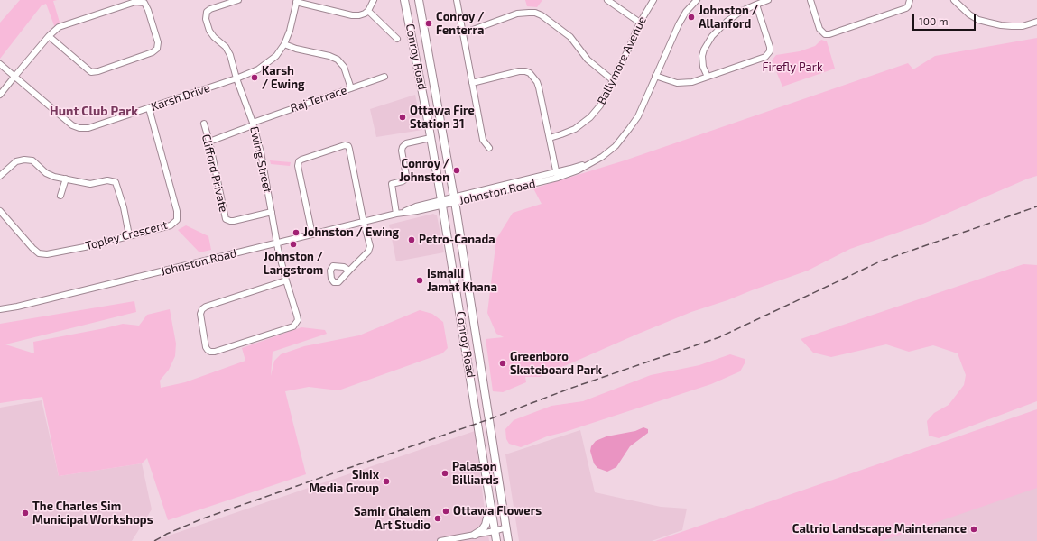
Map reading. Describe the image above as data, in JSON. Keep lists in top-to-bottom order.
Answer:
{
  "streets": {
    "main road": ["Conroy Road"],
    "street": [
      "Ballymore Avenue",
      "Karsh Drive",
      "Raj Terrace",
      "Ewing Street",
      "Clifford Private",
      "Johnston Road",
      "Topley Crescent"
    ]
  },
  "crossings": [
    ["Conroy Road", "Johnston Road"],
    ["Karsh Drive", "Ewing Street"],
    ["Karsh Drive", "Topley Crescent"],
    ["Raj Terrace", "Ewing Street"],
    ["Raj Terrace", "Clifford Private"],
    ["Ewing Street", "Clifford Private"],
    ["Ewing Street", "Johnston Road"]
  ],
  "districts": ["Hunt Club Park"],
  "parks": ["Firefly Park"],
  "places": [
    "Johnston / Allanford",
    "Conroy / Fenterra",
    "Karsh / Ewing",
    "Ottawa Fire Station 31",
    "Conroy / Johnston",
    "Johnston / Ewing",
    "Petro-Canada",
    "Johnston / Langstrom",
    "Ismaili Jamat Khana",
    "Greenboro Skateboard Park",
    "Palason Billiards",
    "Sinix Media Group",
    "Ottawa Flowers",
    "The Charles Sim Municipal Workshops",
    "Samir Ghalem Art Studio",
    "Caltrio Landscape Maintenance"
  ],
  "scale_bar": "100 m"
}
